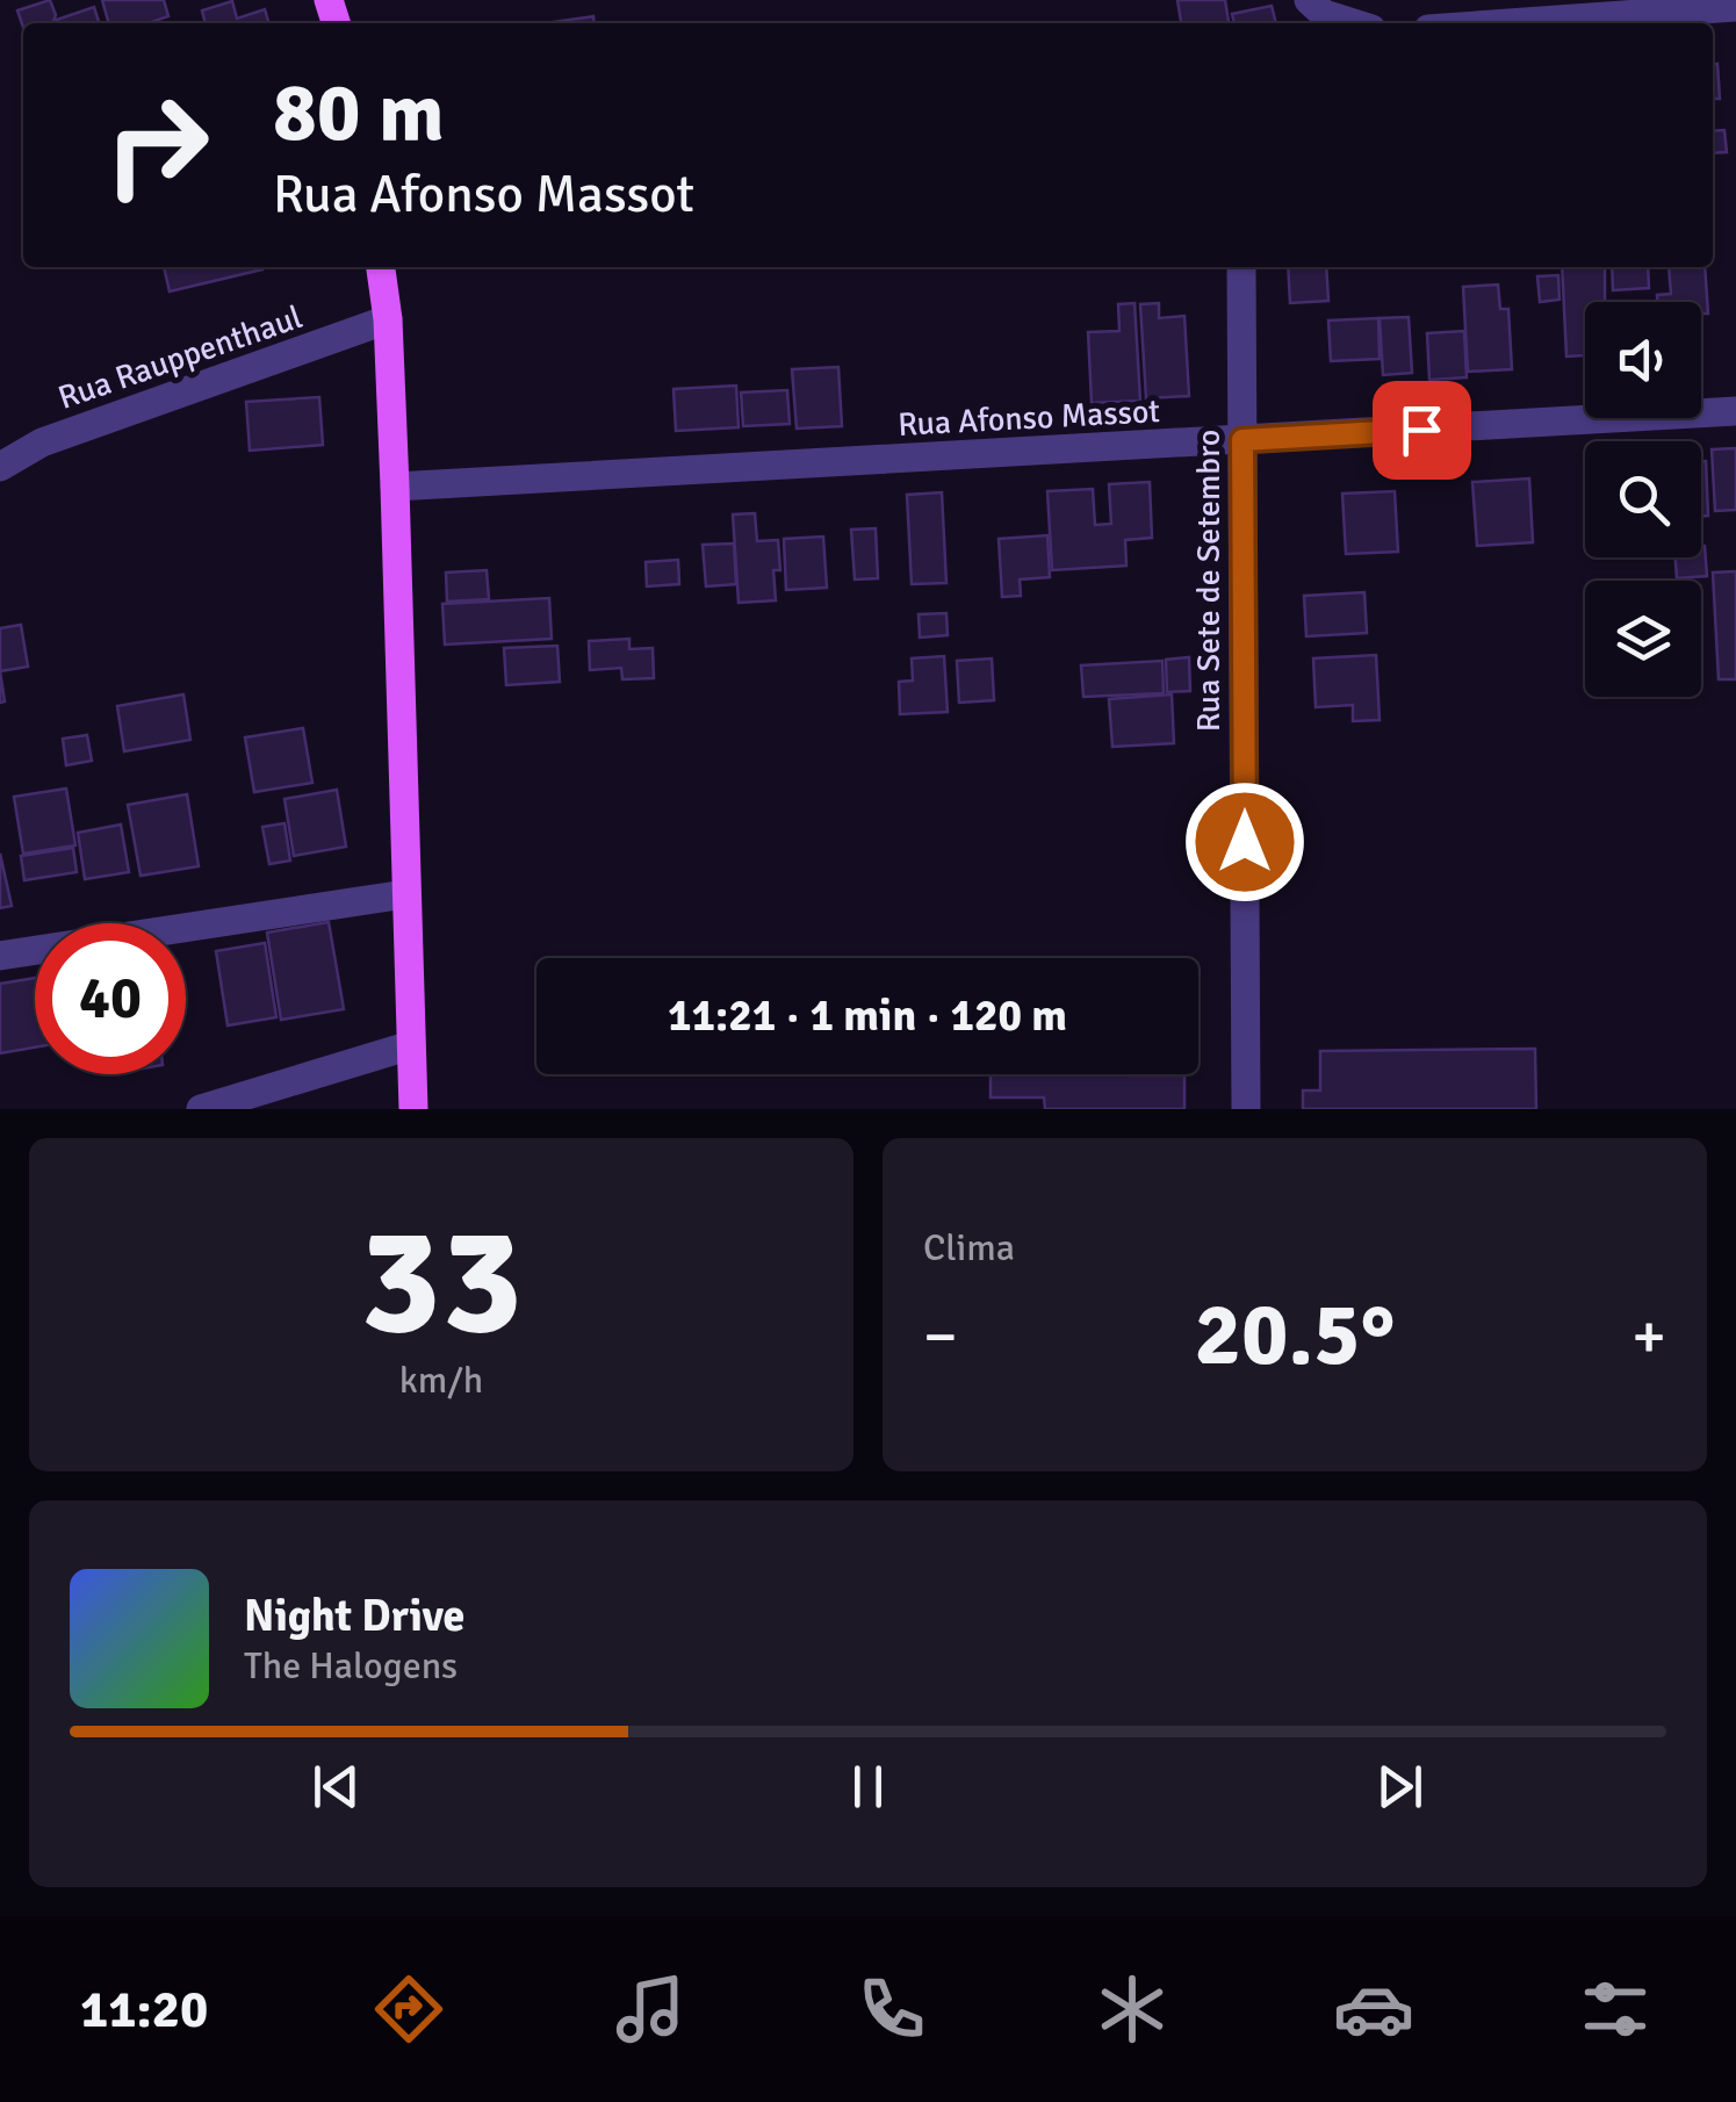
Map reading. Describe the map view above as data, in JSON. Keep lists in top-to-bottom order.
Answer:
{
  "streets": {
    "street": ["Rua Rauppenthaul", "Rua Afonso Massot", "Rua Sete de Setembro"]
  },
  "crossings": [
    ["Rua Afonso Massot", "Rua Sete de Setembro"]
  ],
  "page": {
    "turn": ["80 m", "Rua Afonso Massot"],
    "limit": "40",
    "trip": "11:21 · 1 min · 120 m",
    "tile": [
      ["33", "km/h"],
      "Clima"
    ],
    "heat": ["−", "20.5°", "+"],
    "song": ["Night Drive", "The Halogens"],
    "tabs": "11:20"
  }
}
